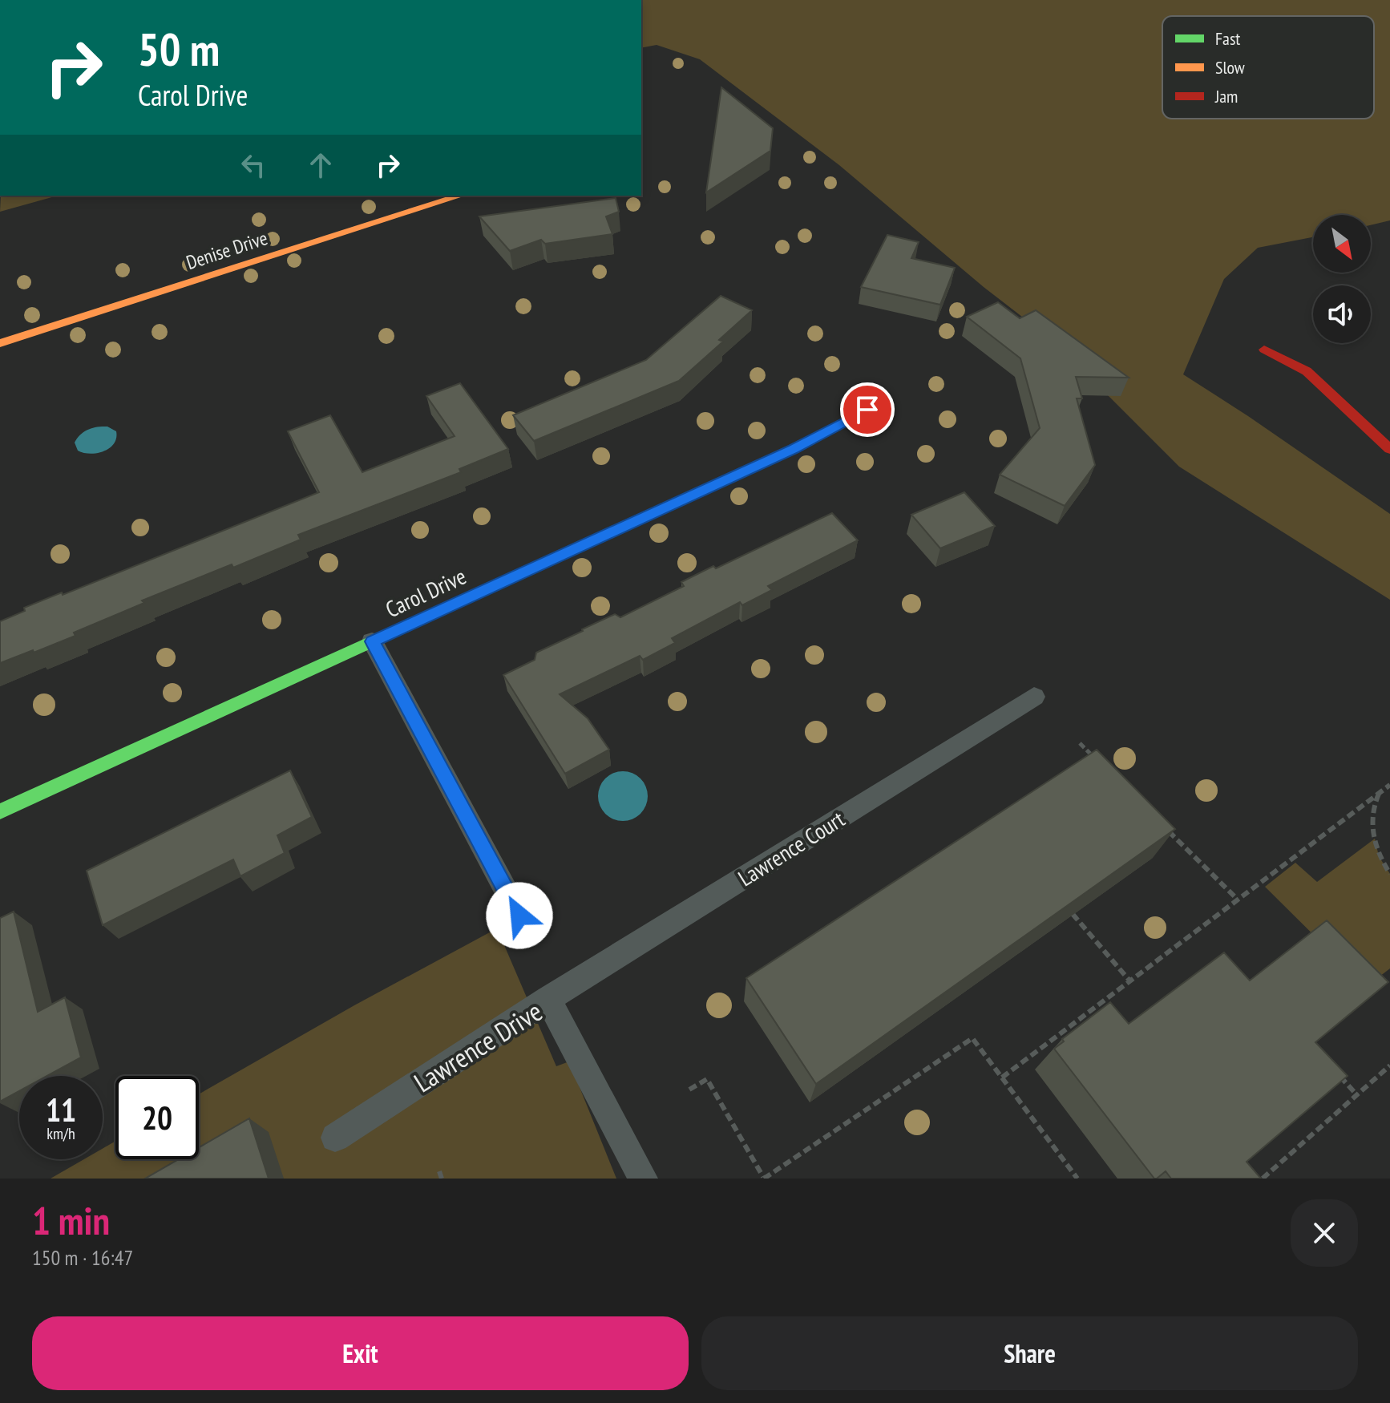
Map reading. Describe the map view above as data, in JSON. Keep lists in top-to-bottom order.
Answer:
{
  "streets": {
    "street": ["Denise Drive", "Carol Drive"],
    "lane": ["Lawrence Court", "Lawrence Drive"]
  },
  "crossings": [
    ["Lawrence Court", "Lawrence Drive"]
  ],
  "legend": ["Fast", "Slow", "Jam"],
  "north": "bottom right",
  "page": {
    "turn": ["50 m", "Carol Drive"],
    "speed": "11 km/h",
    "limit": "20",
    "heading": ["1 min", "150 m · 16:47"],
    "buttons": ["Exit", "Share"]
  }
}
